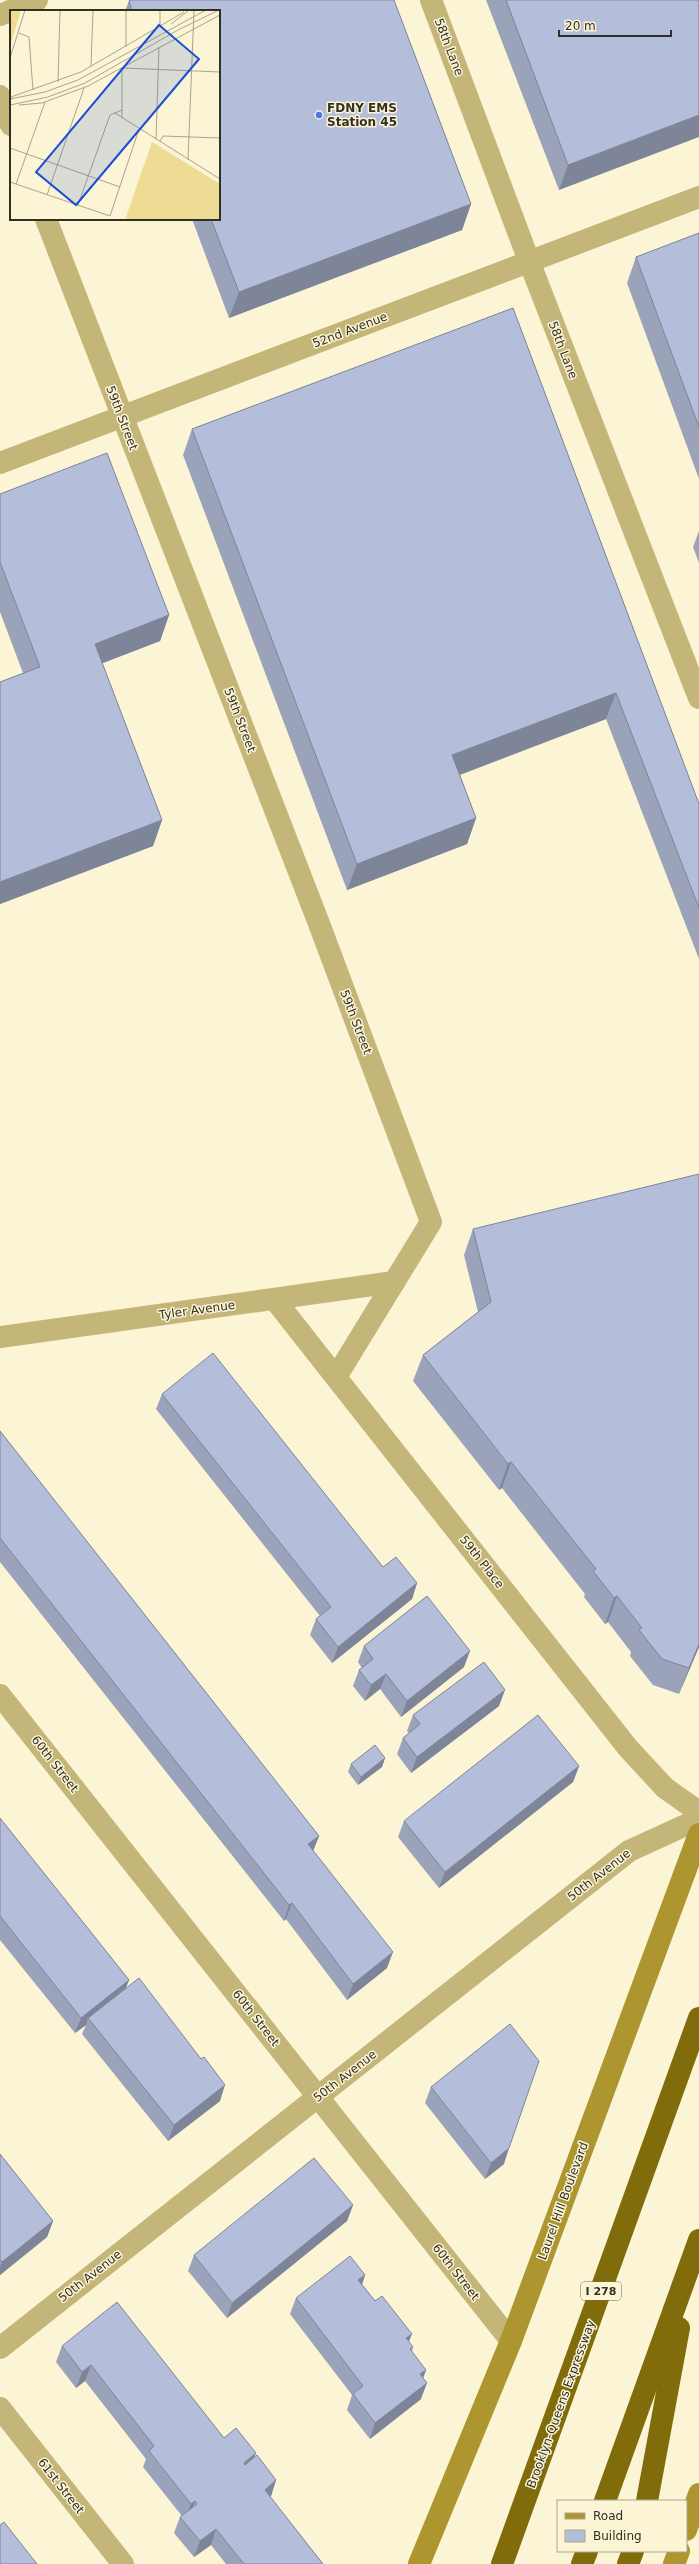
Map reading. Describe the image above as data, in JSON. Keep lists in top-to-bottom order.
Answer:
{
  "streets": {
    "highway": ["I 278", "Brooklyn-Queens Expressway"],
    "main road": ["Laurel Hill Boulevard"],
    "street": [
      "58th Lane",
      "52nd Avenue",
      "59th Street",
      "Tyler Avenue",
      "59th Place",
      "60th Street",
      "50th Avenue",
      "61st Street"
    ]
  },
  "crossings": [
    ["58th Lane", "52nd Avenue"],
    ["52nd Avenue", "59th Street"],
    ["59th Street", "Tyler Avenue"],
    ["Tyler Avenue", "59th Place"],
    ["60th Street", "50th Avenue"],
    ["60th Street", "Laurel Hill Boulevard"]
  ],
  "places": ["FDNY EMS Station 45"],
  "legend": ["Road", "Building"],
  "scale_bar": "20 m"
}
